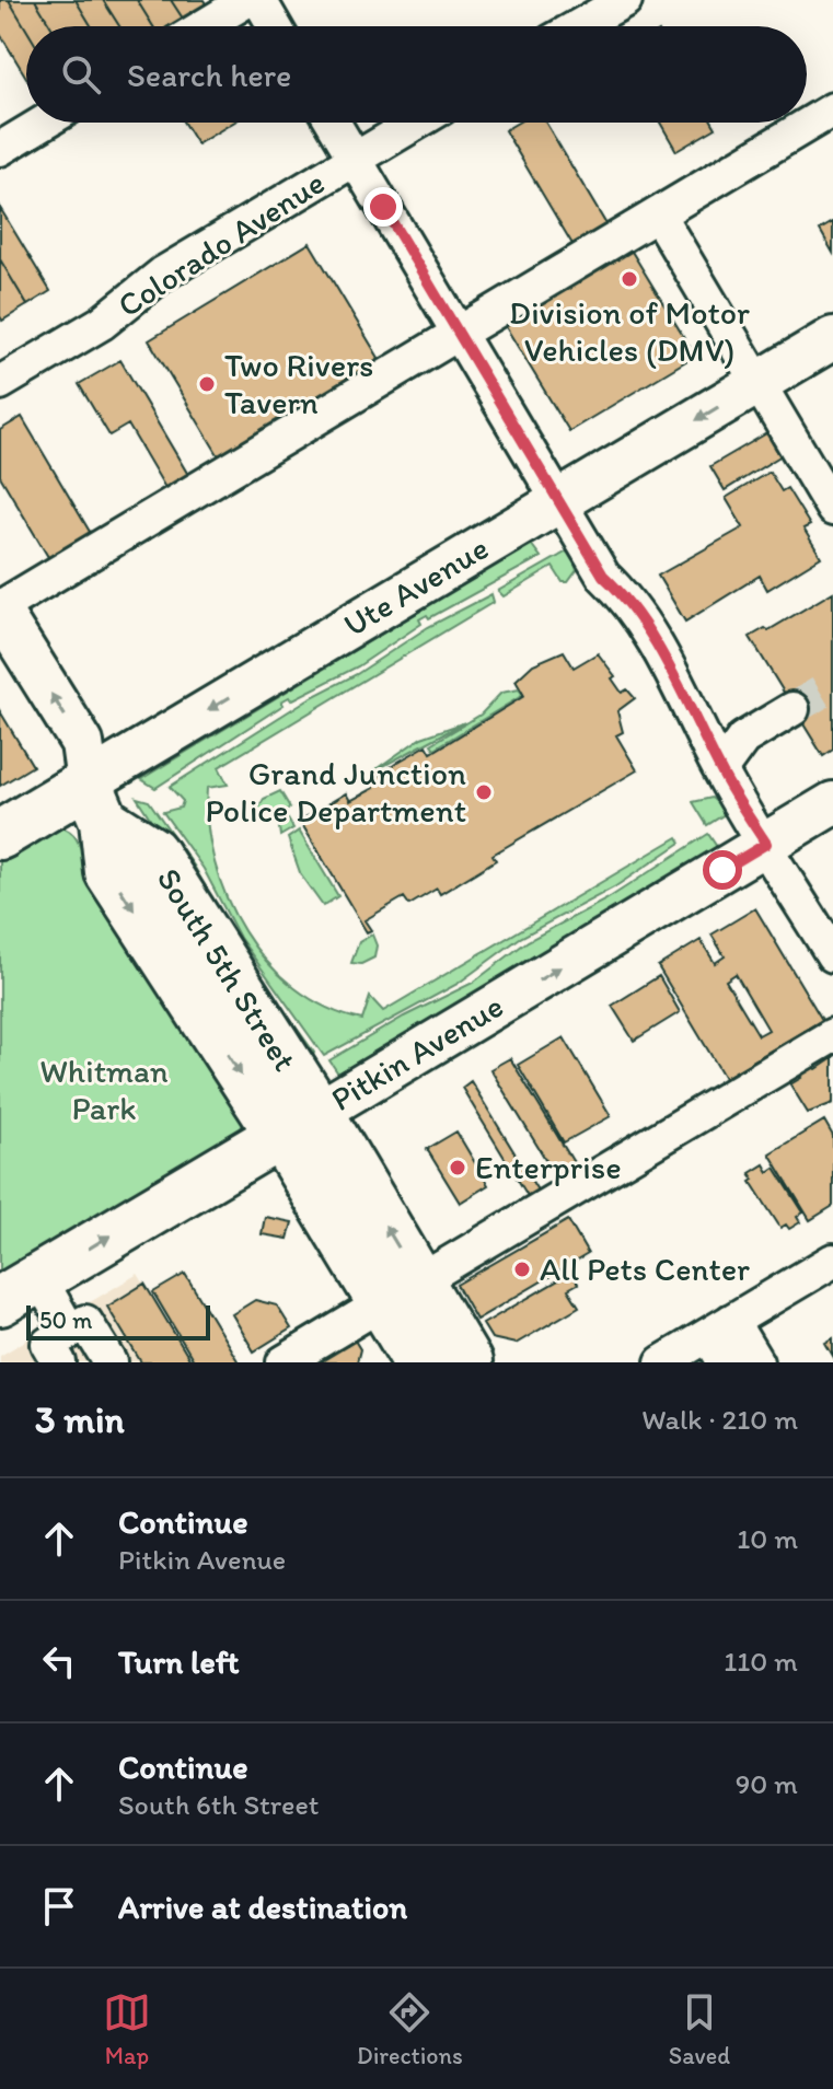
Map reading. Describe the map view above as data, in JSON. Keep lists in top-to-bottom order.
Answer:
{
  "streets": {
    "highway": ["Ute Avenue", "South 5th Street", "Pitkin Avenue"],
    "street": ["Colorado Avenue"]
  },
  "crossings": [
    ["Ute Avenue", "South 5th Street"],
    ["South 5th Street", "Pitkin Avenue"]
  ],
  "one_way": ["Ute Avenue", "Pitkin Avenue"],
  "parks": ["Whitman Park"],
  "places": [
    "Division of Motor Vehicles (DMV)",
    "Two Rivers Tavern",
    "Grand Junction Police Department",
    "Enterprise",
    "All Pets Center"
  ],
  "scale_bar": "50 m",
  "page": {
    "search": "Search here",
    "scale": "50 m",
    "heading": ["3 min", "Walk · 210 m"],
    "list": [
      ["Continue", "Pitkin Avenue", "10 m"],
      ["Turn left", "110 m"],
      ["Continue", "South 6th Street", "90 m"],
      "Arrive at destination"
    ],
    "nav": ["Map", "Directions", "Saved"]
  }
}
